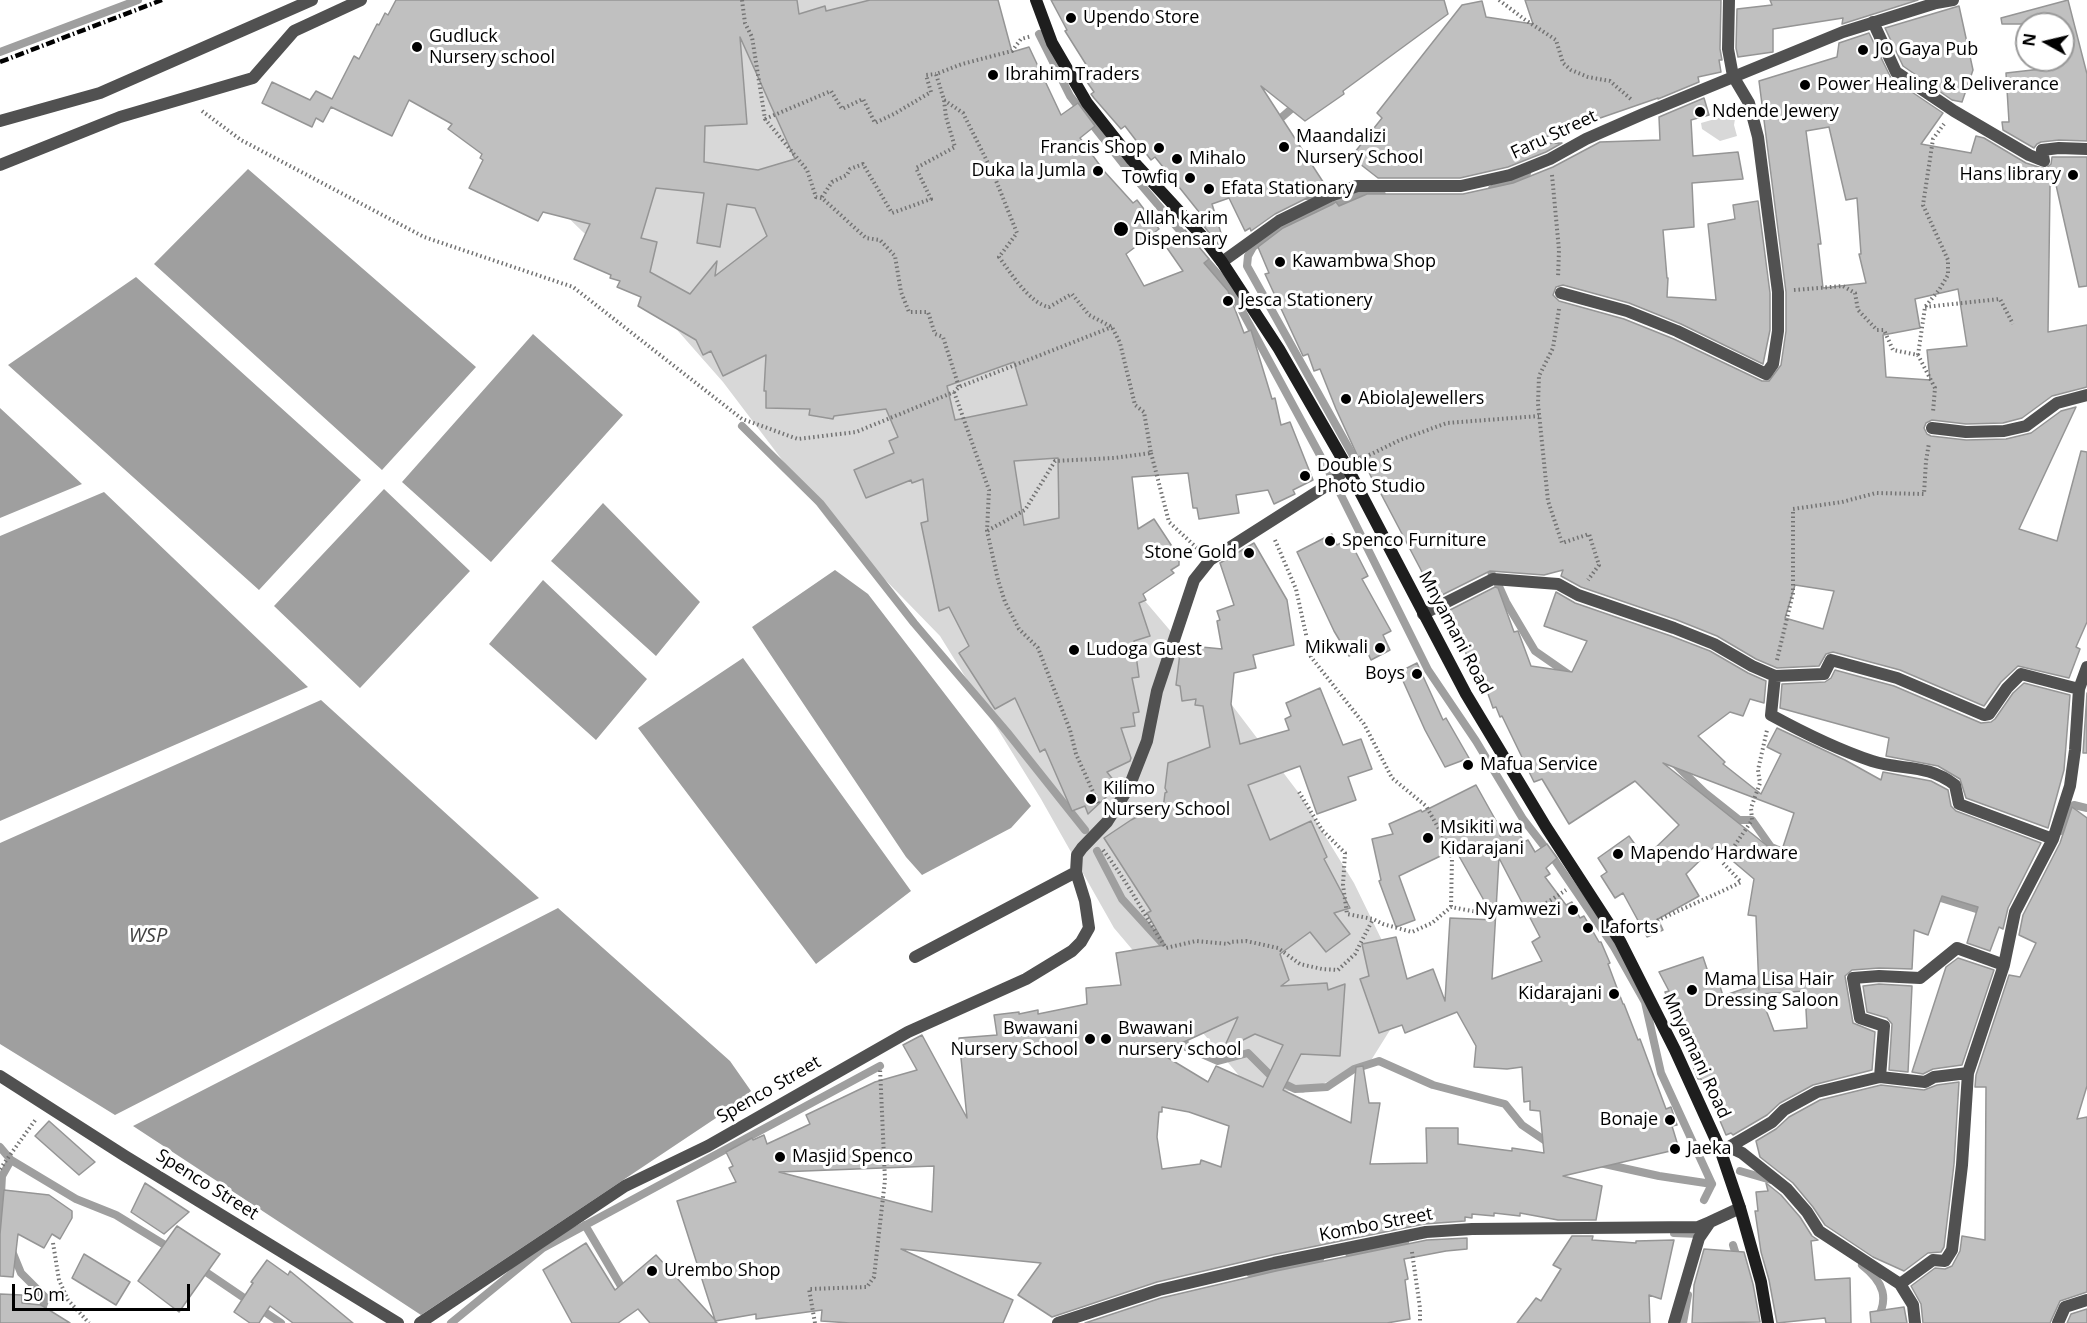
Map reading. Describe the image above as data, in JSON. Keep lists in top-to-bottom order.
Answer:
{
  "streets": {
    "street": [
      "Faru Street",
      "Mnyamani Road",
      "Spenco Street",
      "Kombo Street"
    ]
  },
  "crossings": [
    ["Faru Street", "Mnyamani Road"],
    ["Mnyamani Road", "Kombo Street"]
  ],
  "water": ["WSP"],
  "places": [
    "Upendo Store",
    "Gudluck Nursery school",
    "JO Gaya Pub",
    "Ibrahim Traders",
    "Power Healing & Deliverance",
    "Ndende Jewery",
    "Maandalizi Nursery School",
    "Francis Shop",
    "Mihalo",
    "Duka la Jumla",
    "Hans library",
    "Towfiq",
    "Efata Stationary",
    "Allah karim Dispensary",
    "Kawambwa Shop",
    "Jesca Stationery",
    "AbiolaJewellers",
    "Double S Photo Studio",
    "Spenco Furniture",
    "Stone Gold",
    "Mikwali",
    "Ludoga Guest",
    "Boys",
    "Mafua Service",
    "Kilimo Nursery School",
    "Msikiti wa Kidarajani",
    "Mapendo Hardware",
    "Nyamwezi",
    "Laforts",
    "Mama Lisa Hair Dressing Saloon",
    "Kidarajani",
    "Bwawani Nursery School",
    "Bwawani nursery school",
    "Bonaje",
    "Jaeka",
    "Masjid Spenco",
    "Urembo Shop"
  ],
  "scale_bar": "50 m",
  "north": "left"
}
